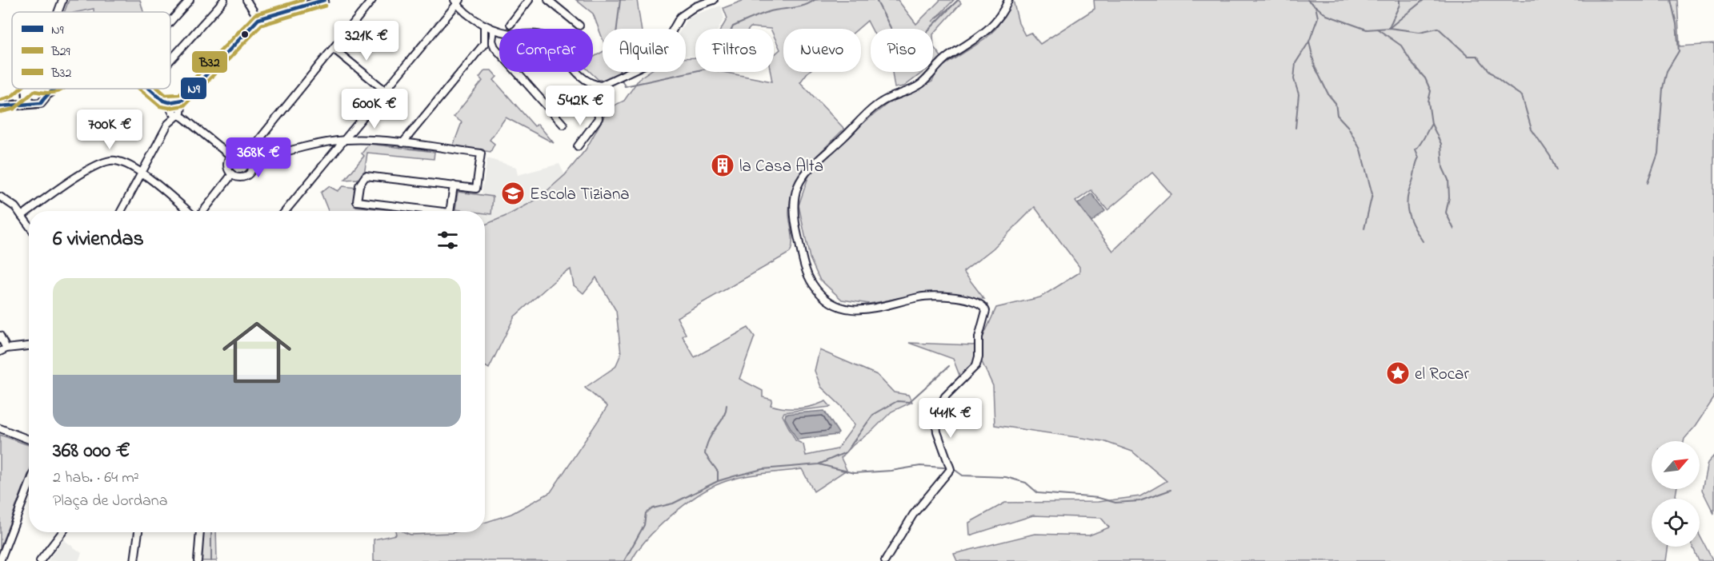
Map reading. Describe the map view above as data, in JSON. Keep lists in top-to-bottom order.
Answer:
{
  "places": {
    "building": ["la Casa Alta"],
    "school or university": ["Escola Tiziana"],
    "place": ["el Rocar"]
  },
  "lines": ["transit line N9", "transit line B32", "transit line B29"],
  "legend": ["N9", "B29", "B32"],
  "north": "top right",
  "page": {
    "price": [
      "321K €",
      "542K €",
      "600K €",
      "700K €",
      "368K €",
      "441K €"
    ],
    "chip": [
      "Comprar",
      "Alquilar",
      "Filtros",
      "Nuevo",
      "Piso"
    ],
    "heading": "6 viviendas",
    "list": [
      {
        "name": "368 000 €",
        "note": "2 hab. · 64 m² · Plaça de Jordana"
      }
    ]
  }
}
